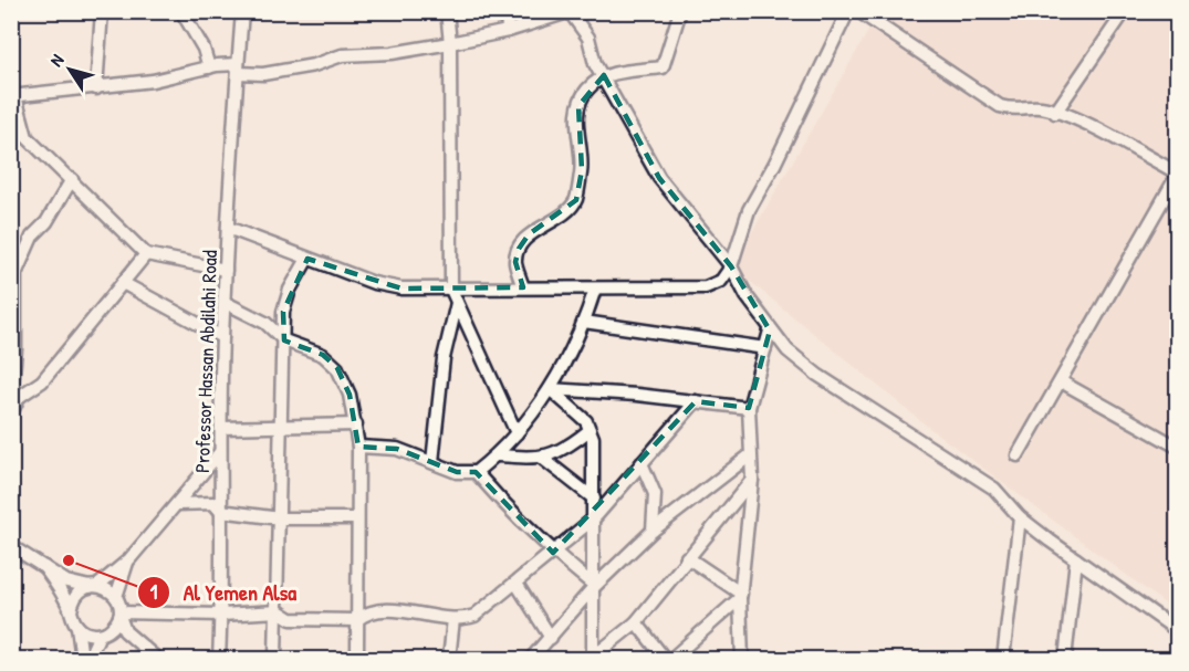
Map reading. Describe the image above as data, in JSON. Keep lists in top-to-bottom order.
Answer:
{
  "streets": {
    "street": ["Professor Hassan Abdilahi Road"]
  },
  "places": ["Al Yemen Alsa"],
  "north": "top left"
}
